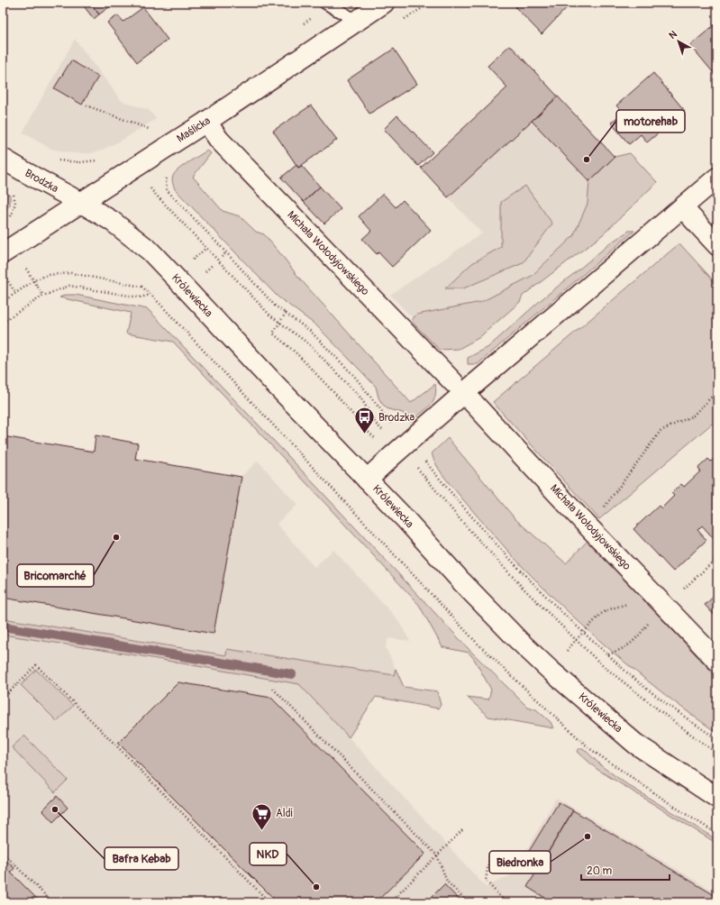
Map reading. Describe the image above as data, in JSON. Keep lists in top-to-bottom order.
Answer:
{
  "streets": {
    "street": [
      "Maślicka",
      "Brodzka",
      "Michała Wołodyjowskiego",
      "Królewiecka"
    ]
  },
  "crossings": [
    ["Maślicka", "Brodzka"],
    ["Maślicka", "Michała Wołodyjowskiego"],
    ["Maślicka", "Królewiecka"],
    ["Brodzka", "Królewiecka"]
  ],
  "places": {
    "other": [
      "motorehab",
      "Bricomarché",
      "Bafra Kebab",
      "Biedronka",
      "NKD"
    ],
    "bus stop": ["Brodzka"],
    "supermarket": ["Aldi"]
  },
  "scale_bar": "20 m",
  "north": "top left"
}
